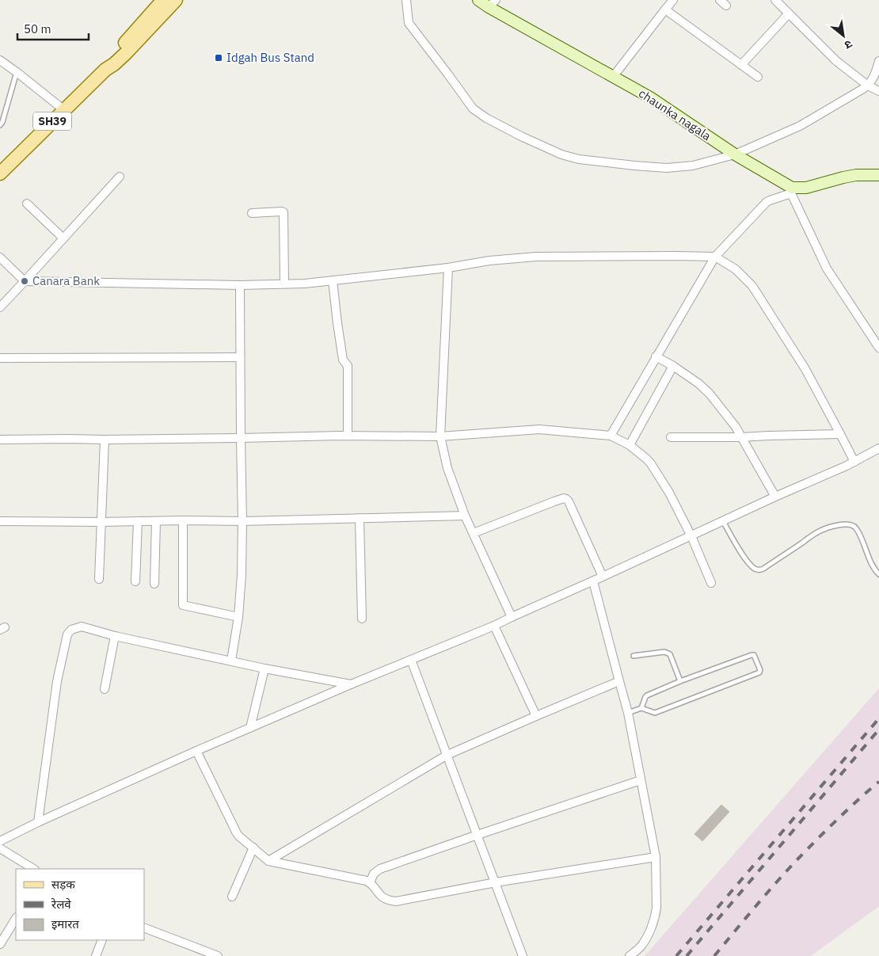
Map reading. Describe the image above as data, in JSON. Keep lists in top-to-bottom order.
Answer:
{
  "streets": {
    "main road": ["chaunka nagala", "SH39"]
  },
  "places": {
    "transit": ["Idgah Bus Stand"],
    "other": ["Canara Bank"]
  },
  "legend": ["सड़क", "रेलवे", "इमारत"],
  "scale_bar": "50 m",
  "north": "bottom right"
}
